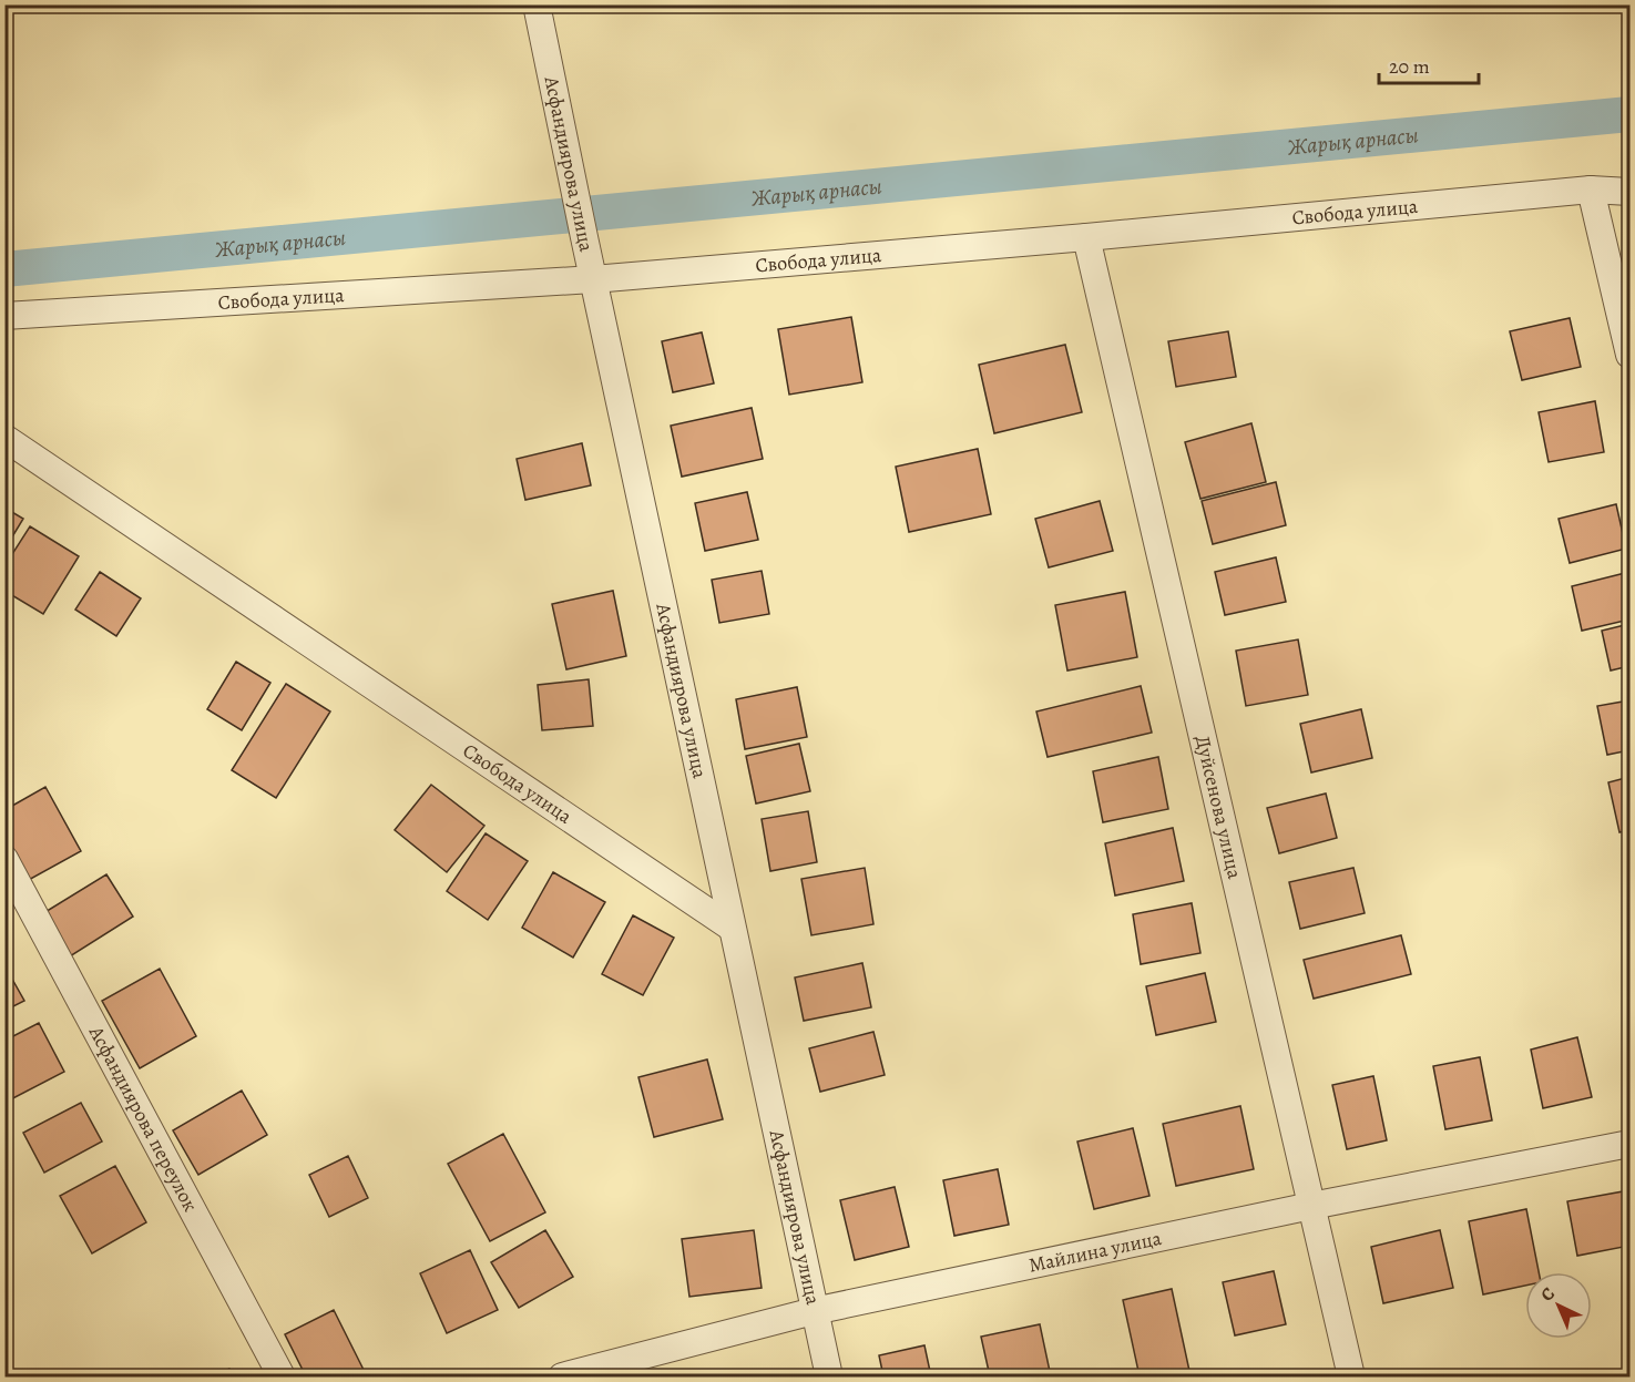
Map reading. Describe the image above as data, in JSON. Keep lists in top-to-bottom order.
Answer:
{
  "streets": {
    "street": [
      "Асфандиярова улица",
      "Свобода улица",
      "Дуйсенова улица",
      "Асфандиярова переулок",
      "Майлина улица"
    ]
  },
  "crossings": [
    ["Асфандиярова улица", "Свобода улица"],
    ["Асфандиярова улица", "Майлина улица"],
    ["Свобода улица", "Дуйсенова улица"],
    ["Дуйсенова улица", "Майлина улица"]
  ],
  "water": ["Жарық арнасы"],
  "scale_bar": "20 m",
  "north": "top left"
}
